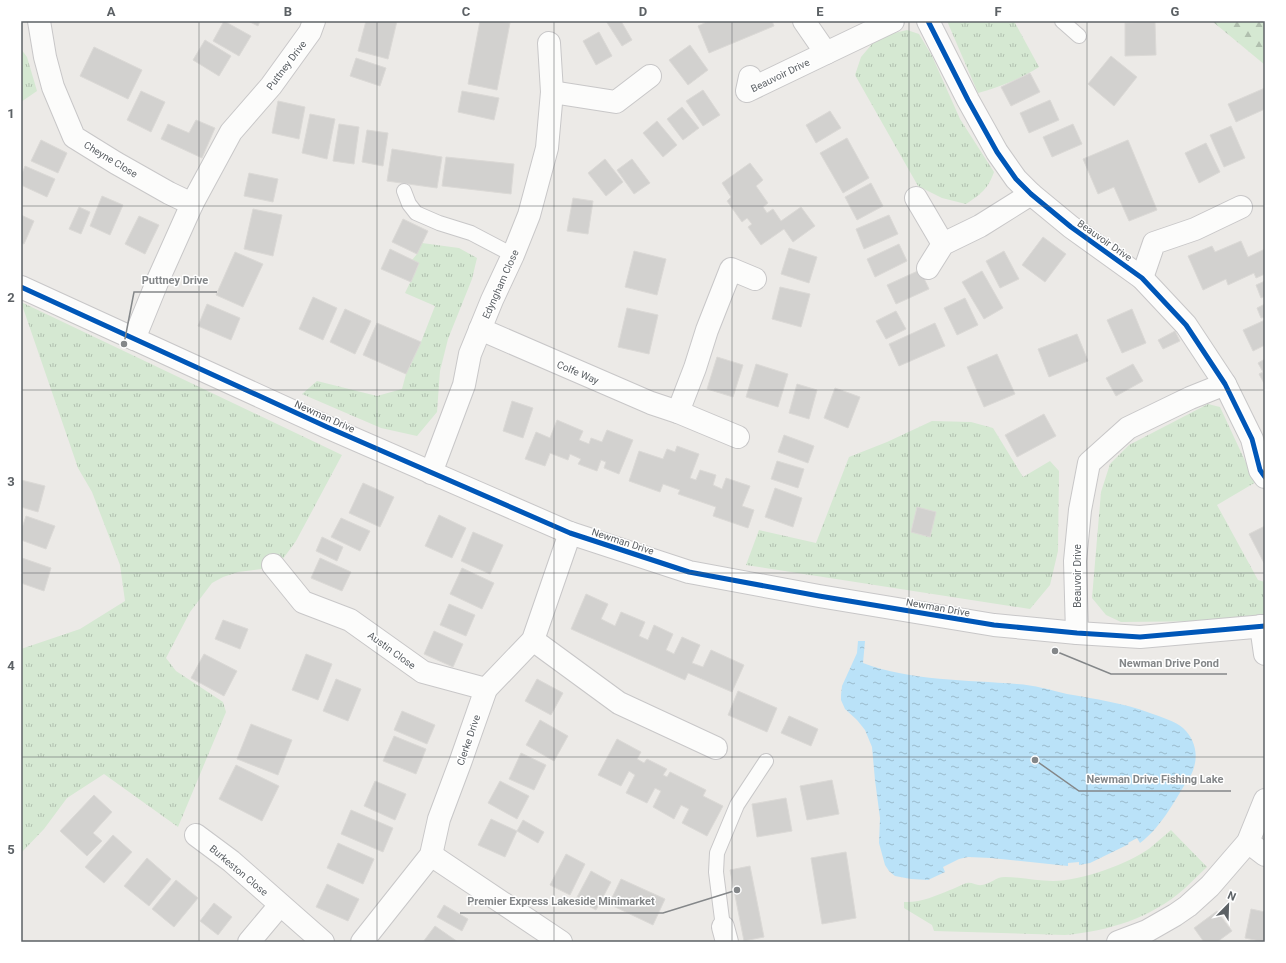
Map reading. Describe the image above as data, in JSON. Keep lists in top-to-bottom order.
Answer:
{
  "streets": {
    "street": [
      "Puttney Drive",
      "Beauvoir Drive",
      "Cheyne Close",
      "Edyngham Close",
      "Colfe Way",
      "Newman Drive",
      "Austin Close",
      "Clerke Drive",
      "Burkeston Close"
    ]
  },
  "crossings": [
    ["Puttney Drive", "Cheyne Close"],
    ["Puttney Drive", "Newman Drive"],
    ["Beauvoir Drive", "Newman Drive"],
    ["Edyngham Close", "Colfe Way"],
    ["Edyngham Close", "Newman Drive"],
    ["Newman Drive", "Clerke Drive"],
    ["Austin Close", "Clerke Drive"]
  ],
  "places": [
    "Puttney Drive",
    "Newman Drive Pond",
    "Newman Drive Fishing Lake",
    "Premier Express Lakeside Minimarket"
  ],
  "north": "top right",
  "grid": {
    "columns": [
      "A",
      "B",
      "C",
      "D",
      "E",
      "F",
      "G"
    ],
    "rows": [
      "1",
      "2",
      "3",
      "4",
      "5"
    ]
  }
}
